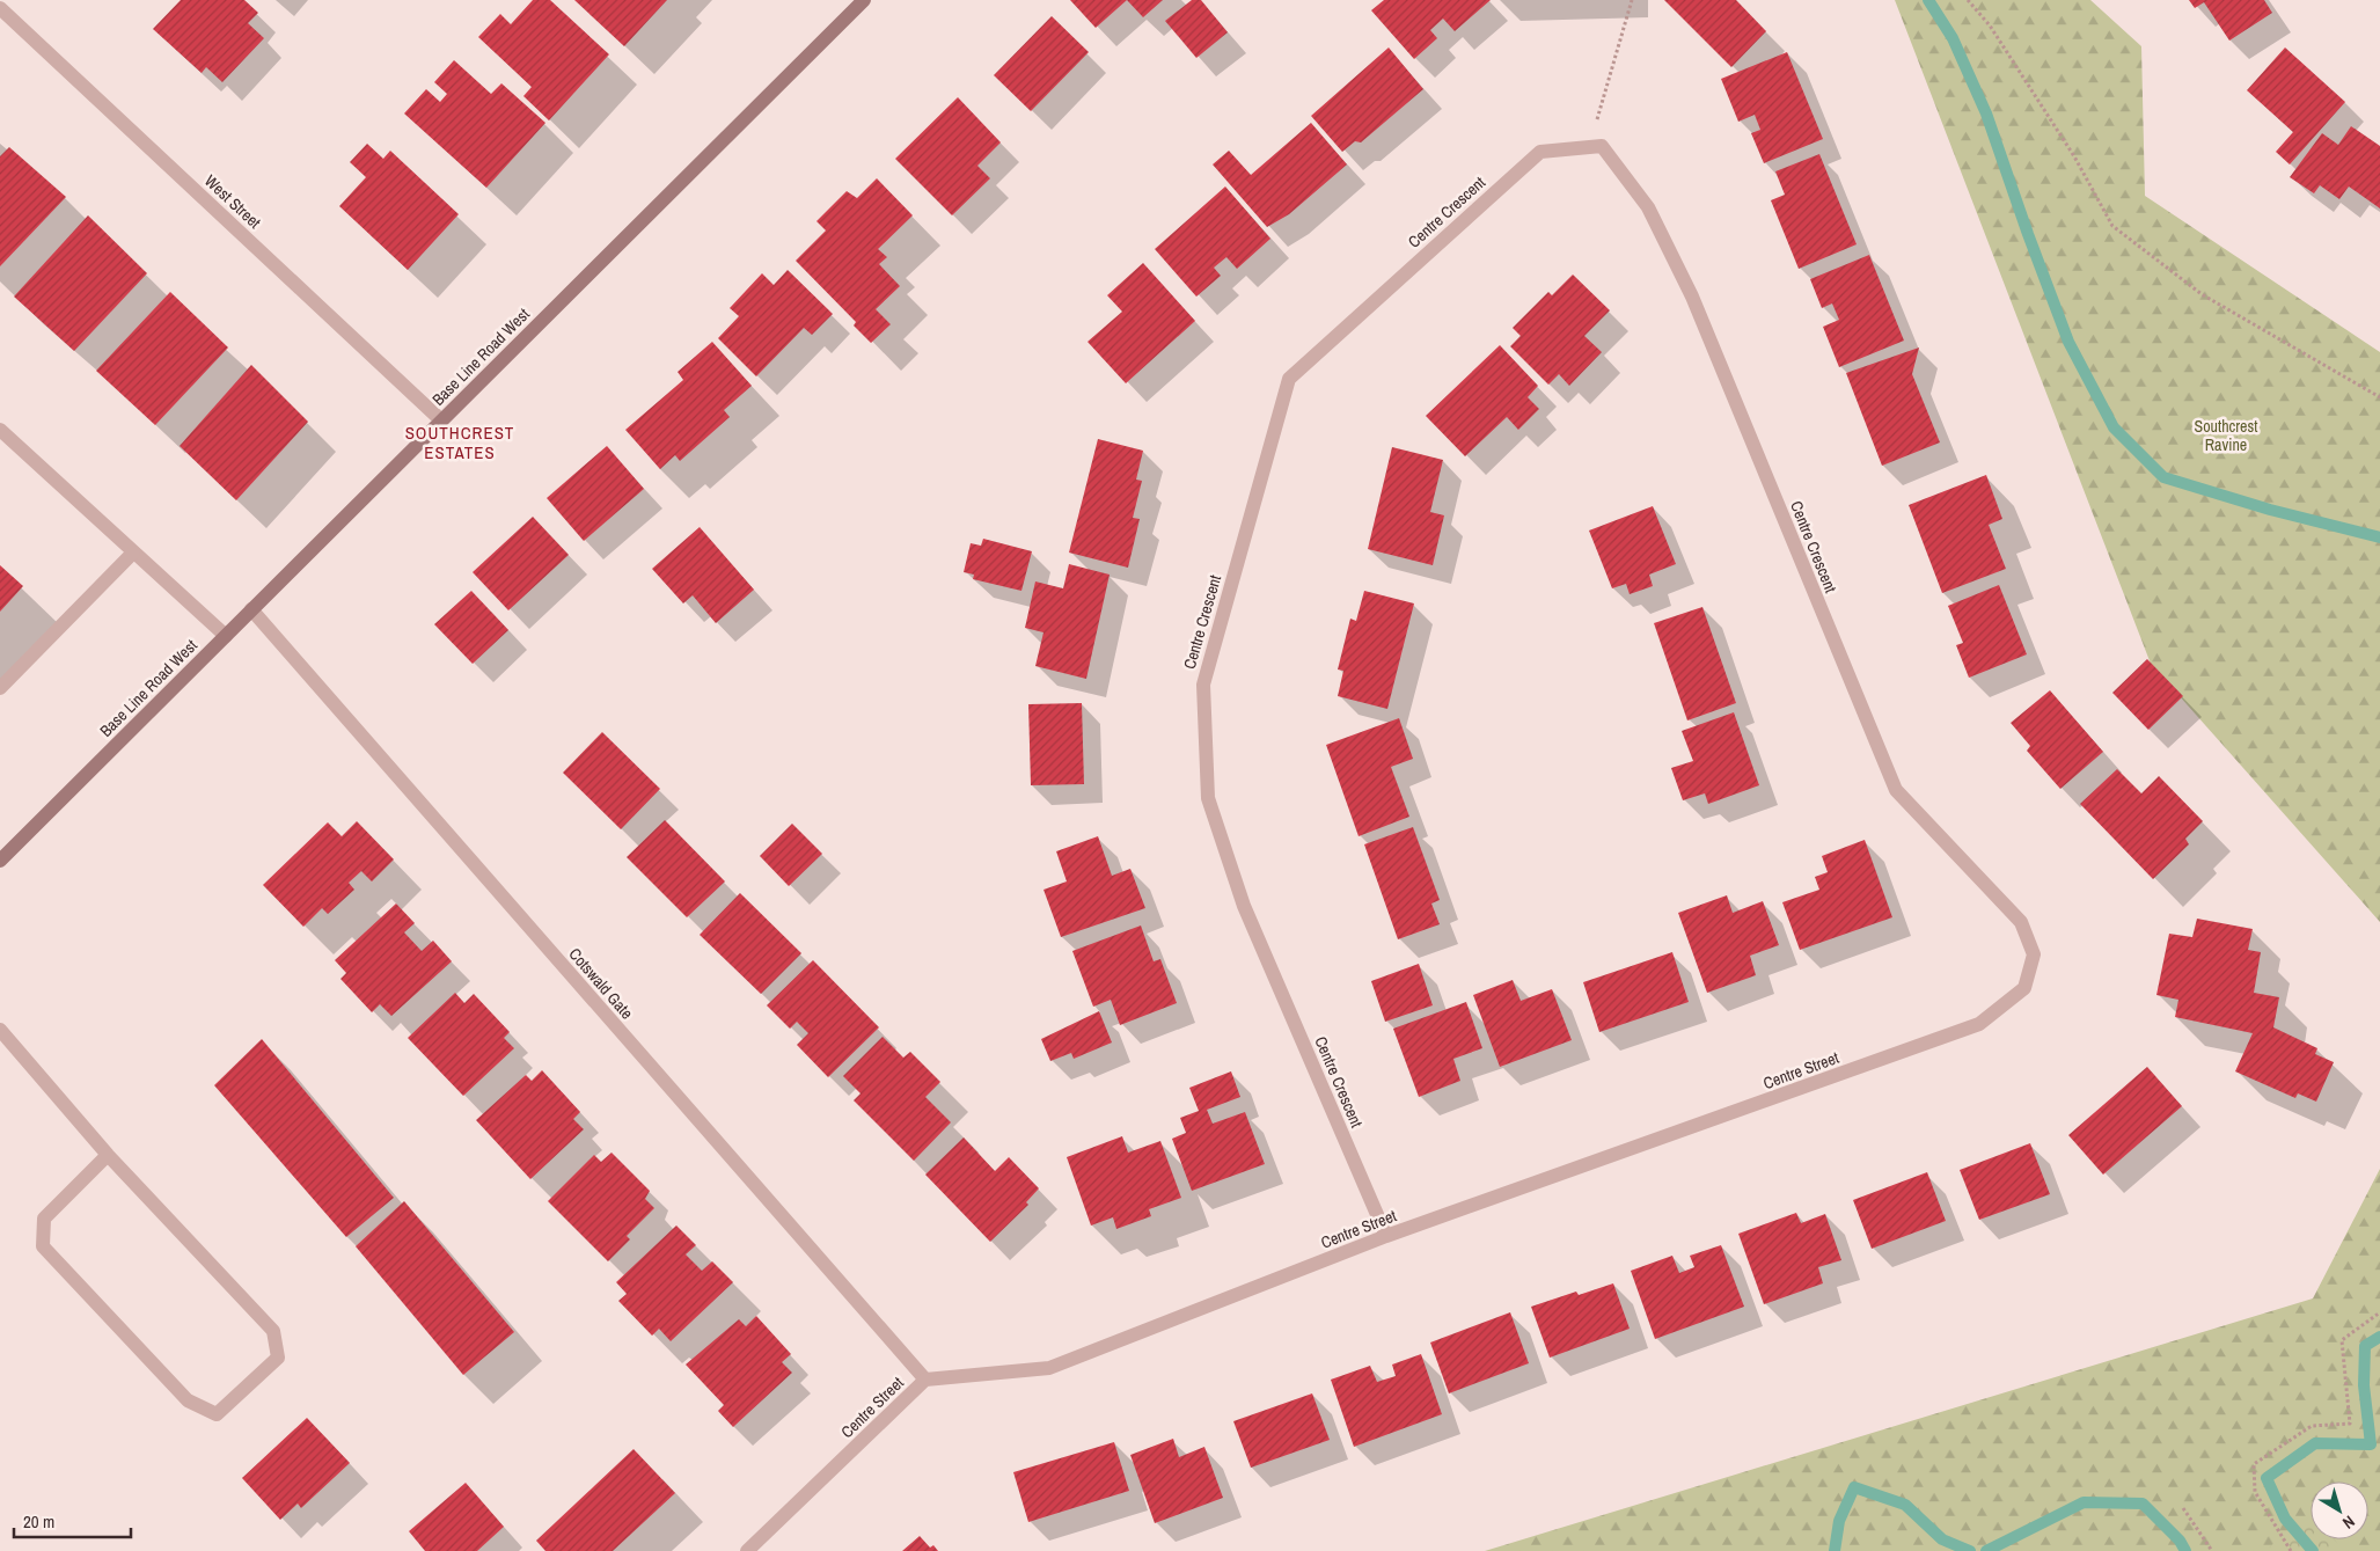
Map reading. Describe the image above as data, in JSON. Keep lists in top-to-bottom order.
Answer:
{
  "streets": {
    "street": [
      "West Street",
      "Centre Crescent",
      "Base Line Road West",
      "Cotswald Gate",
      "Centre Street"
    ]
  },
  "crossings": [
    ["West Street", "Base Line Road West"],
    ["Centre Crescent", "Centre Street"],
    ["Base Line Road West", "Cotswald Gate"],
    ["Cotswald Gate", "Centre Street"]
  ],
  "districts": ["SOUTHCREST ESTATES"],
  "parks": ["Southcrest Ravine"],
  "scale_bar": "20 m",
  "north": "bottom right"
}
